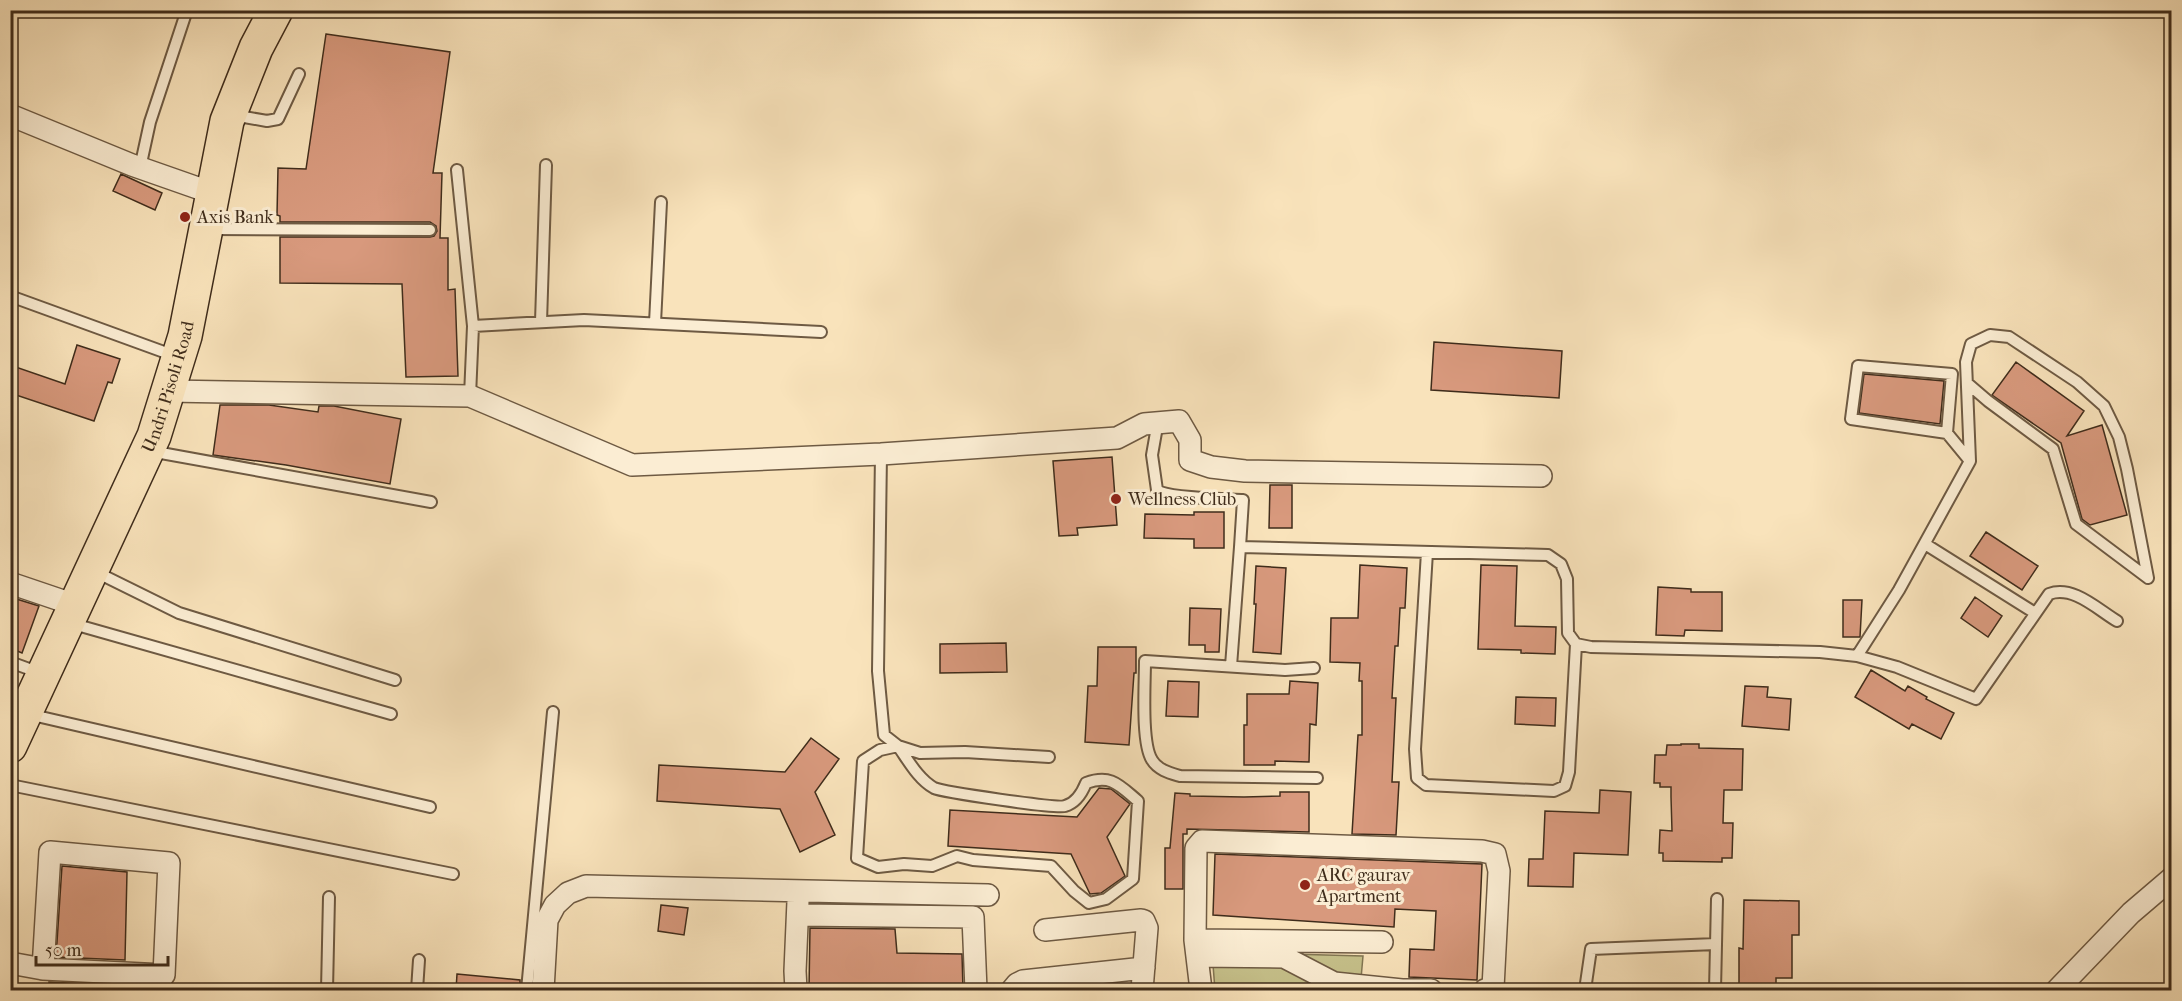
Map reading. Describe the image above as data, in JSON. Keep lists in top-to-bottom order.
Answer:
{
  "streets": {
    "highway": ["Undri Pisoli Road"]
  },
  "places": ["Axis Bank", "Wellness Club", "ARC gaurav Apartment"],
  "scale_bar": "50 m"
}
